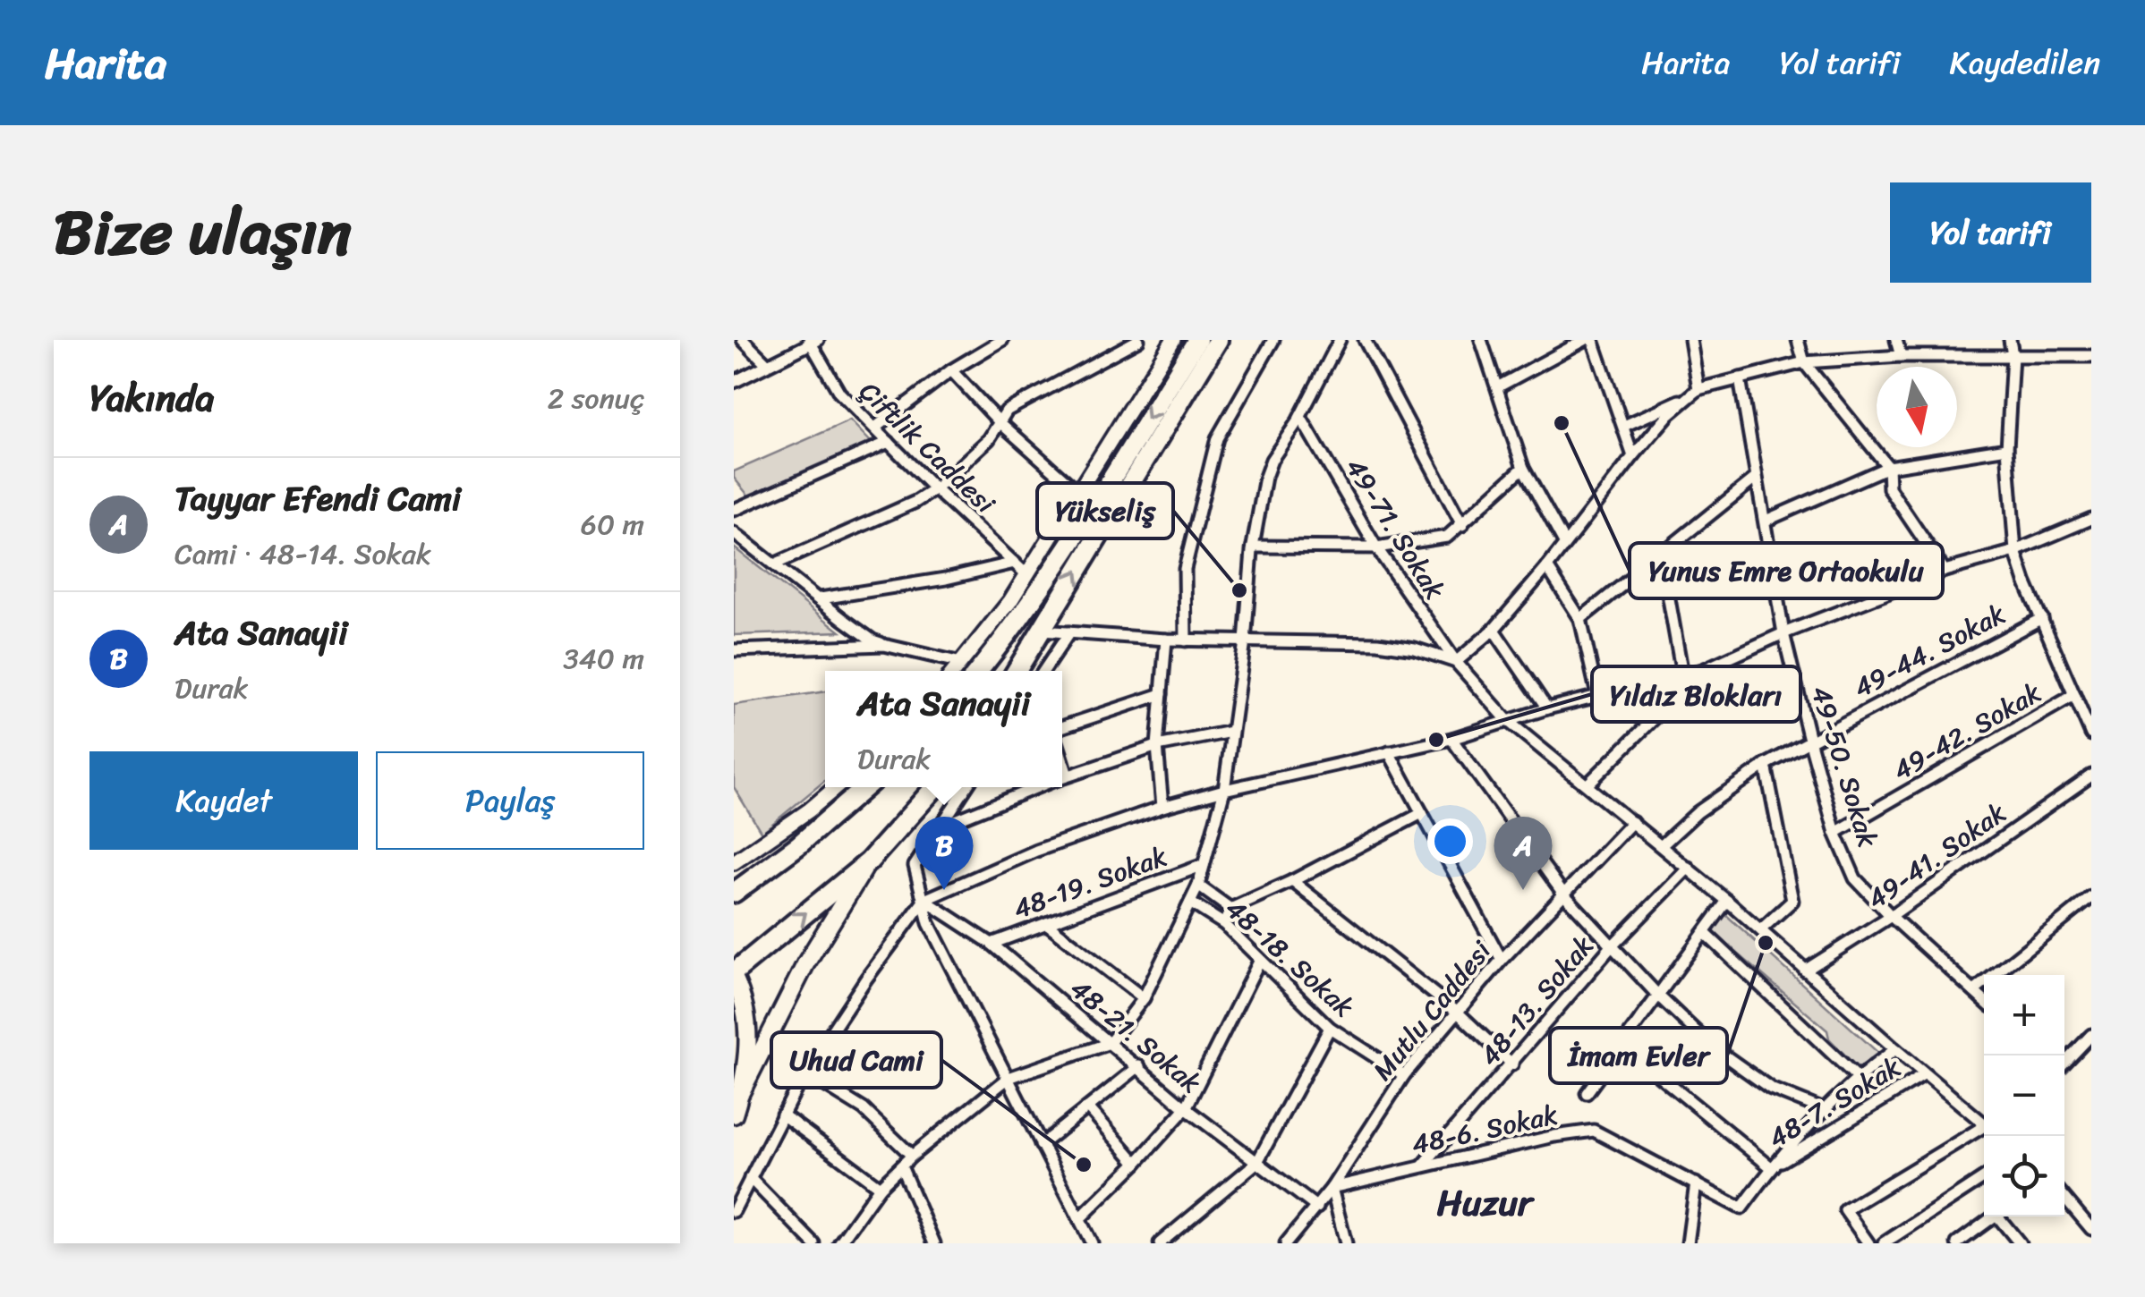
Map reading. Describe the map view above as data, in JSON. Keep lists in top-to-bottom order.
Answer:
{
  "streets": {
    "street": [
      "Çiftlik Caddesi",
      "49-71. Sokak",
      "49-44. Sokak",
      "49-42. Sokak",
      "49-50. Sokak",
      "49-41. Sokak",
      "48-19. Sokak",
      "48-18. Sokak",
      "48-13. Sokak",
      "Mutlu Caddesi",
      "48-21. Sokak",
      "48-7. Sokak",
      "48-6. Sokak"
    ]
  },
  "crossings": [
    ["49-71. Sokak", "49-44. Sokak"],
    ["49-71. Sokak", "49-41. Sokak"],
    ["49-71. Sokak", "48-13. Sokak"],
    ["49-71. Sokak", "Mutlu Caddesi"],
    ["49-71. Sokak", "48-7. Sokak"],
    ["49-44. Sokak", "49-50. Sokak"],
    ["49-42. Sokak", "49-50. Sokak"],
    ["49-50. Sokak", "49-41. Sokak"],
    ["48-19. Sokak", "48-21. Sokak"],
    ["48-18. Sokak", "Mutlu Caddesi"],
    ["48-13. Sokak", "48-6. Sokak"],
    ["Mutlu Caddesi", "48-21. Sokak"],
    ["Mutlu Caddesi", "48-6. Sokak"],
    ["48-7. Sokak", "48-6. Sokak"]
  ],
  "districts": ["Huzur"],
  "places": [
    "Yunus Emre Ortaokulu",
    "Yükseliş",
    "Yıldız Blokları",
    "İmam Evler",
    "Uhud Cami"
  ],
  "north": "bottom",
  "page": {
    "header": "Harita",
    "nav": ["Harita", "Yol tarifi", "Kaydedilen"],
    "title": "Bize ulaşın",
    "buttons": [
      "Yol tarifi",
      ["Kaydet", "Paylaş"]
    ],
    "heading": ["Yakında", "2 sonuç"],
    "list": [
      {
        "mark": "A",
        "name": "Tayyar Efendi Cami",
        "note": "Cami · 48-14. Sokak",
        "value": "60 m"
      },
      {
        "mark": "B",
        "name": "Ata Sanayii",
        "note": "Durak",
        "value": "340 m"
      }
    ],
    "popup": ["Ata Sanayii", "Durak"],
    "pins": ["A", "B"],
    "map_buttons": ["+", "−"]
  }
}
